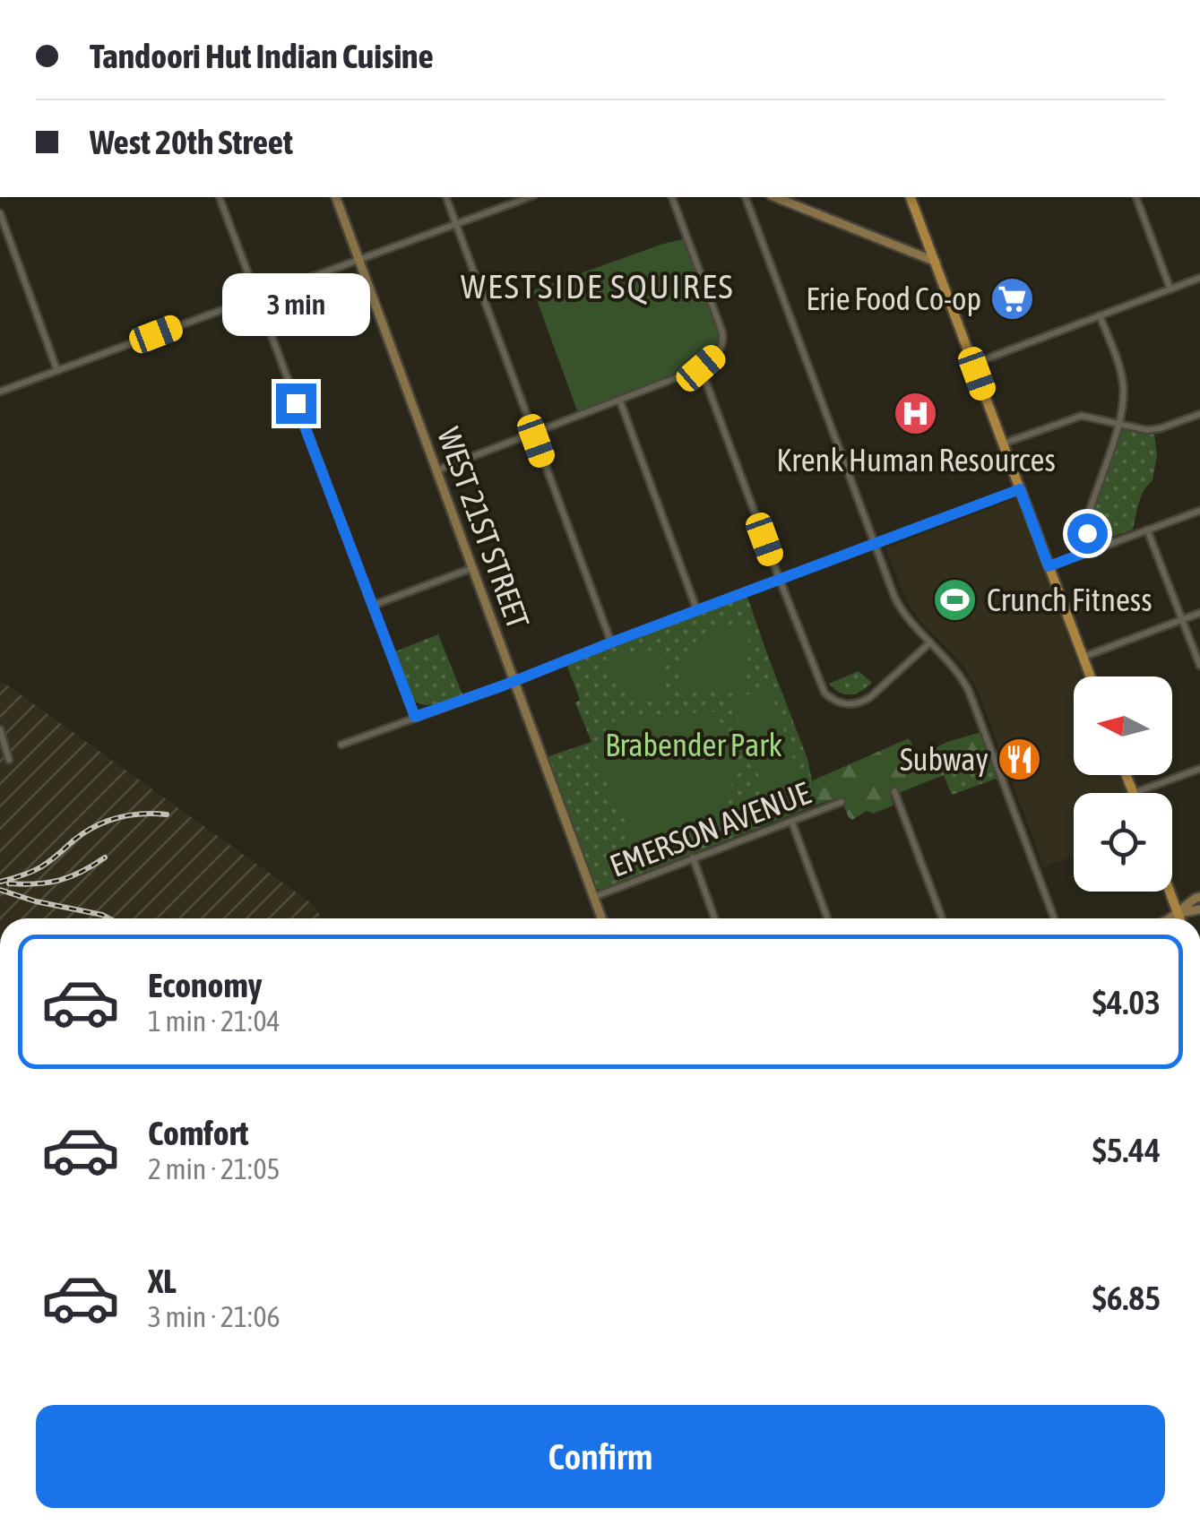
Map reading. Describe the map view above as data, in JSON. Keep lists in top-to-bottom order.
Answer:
{
  "streets": {
    "street": ["WEST 21ST STREET", "EMERSON AVENUE"]
  },
  "crossings": [
    ["WEST 21ST STREET", "EMERSON AVENUE"]
  ],
  "districts": ["WESTSIDE SQUIRES"],
  "parks": ["Brabender Park"],
  "places": {
    "supermarket": ["Erie Food Co-op"],
    "hospital": ["Krenk Human Resources"],
    "sports": ["Crunch Fitness"],
    "restaurant": ["Subway"]
  },
  "north": "left",
  "page": {
    "banner": ["Tandoori Hut Indian Cuisine", "West 20th Street"],
    "bubble": "3 min",
    "list": [
      {
        "name": "Economy",
        "note": "1 min · 21:04",
        "value": "$4.03"
      },
      {
        "name": "Comfort",
        "note": "2 min · 21:05",
        "value": "$5.44"
      },
      {
        "name": "XL",
        "note": "3 min · 21:06",
        "value": "$6.85"
      }
    ],
    "buttons": "Confirm"
  }
}
